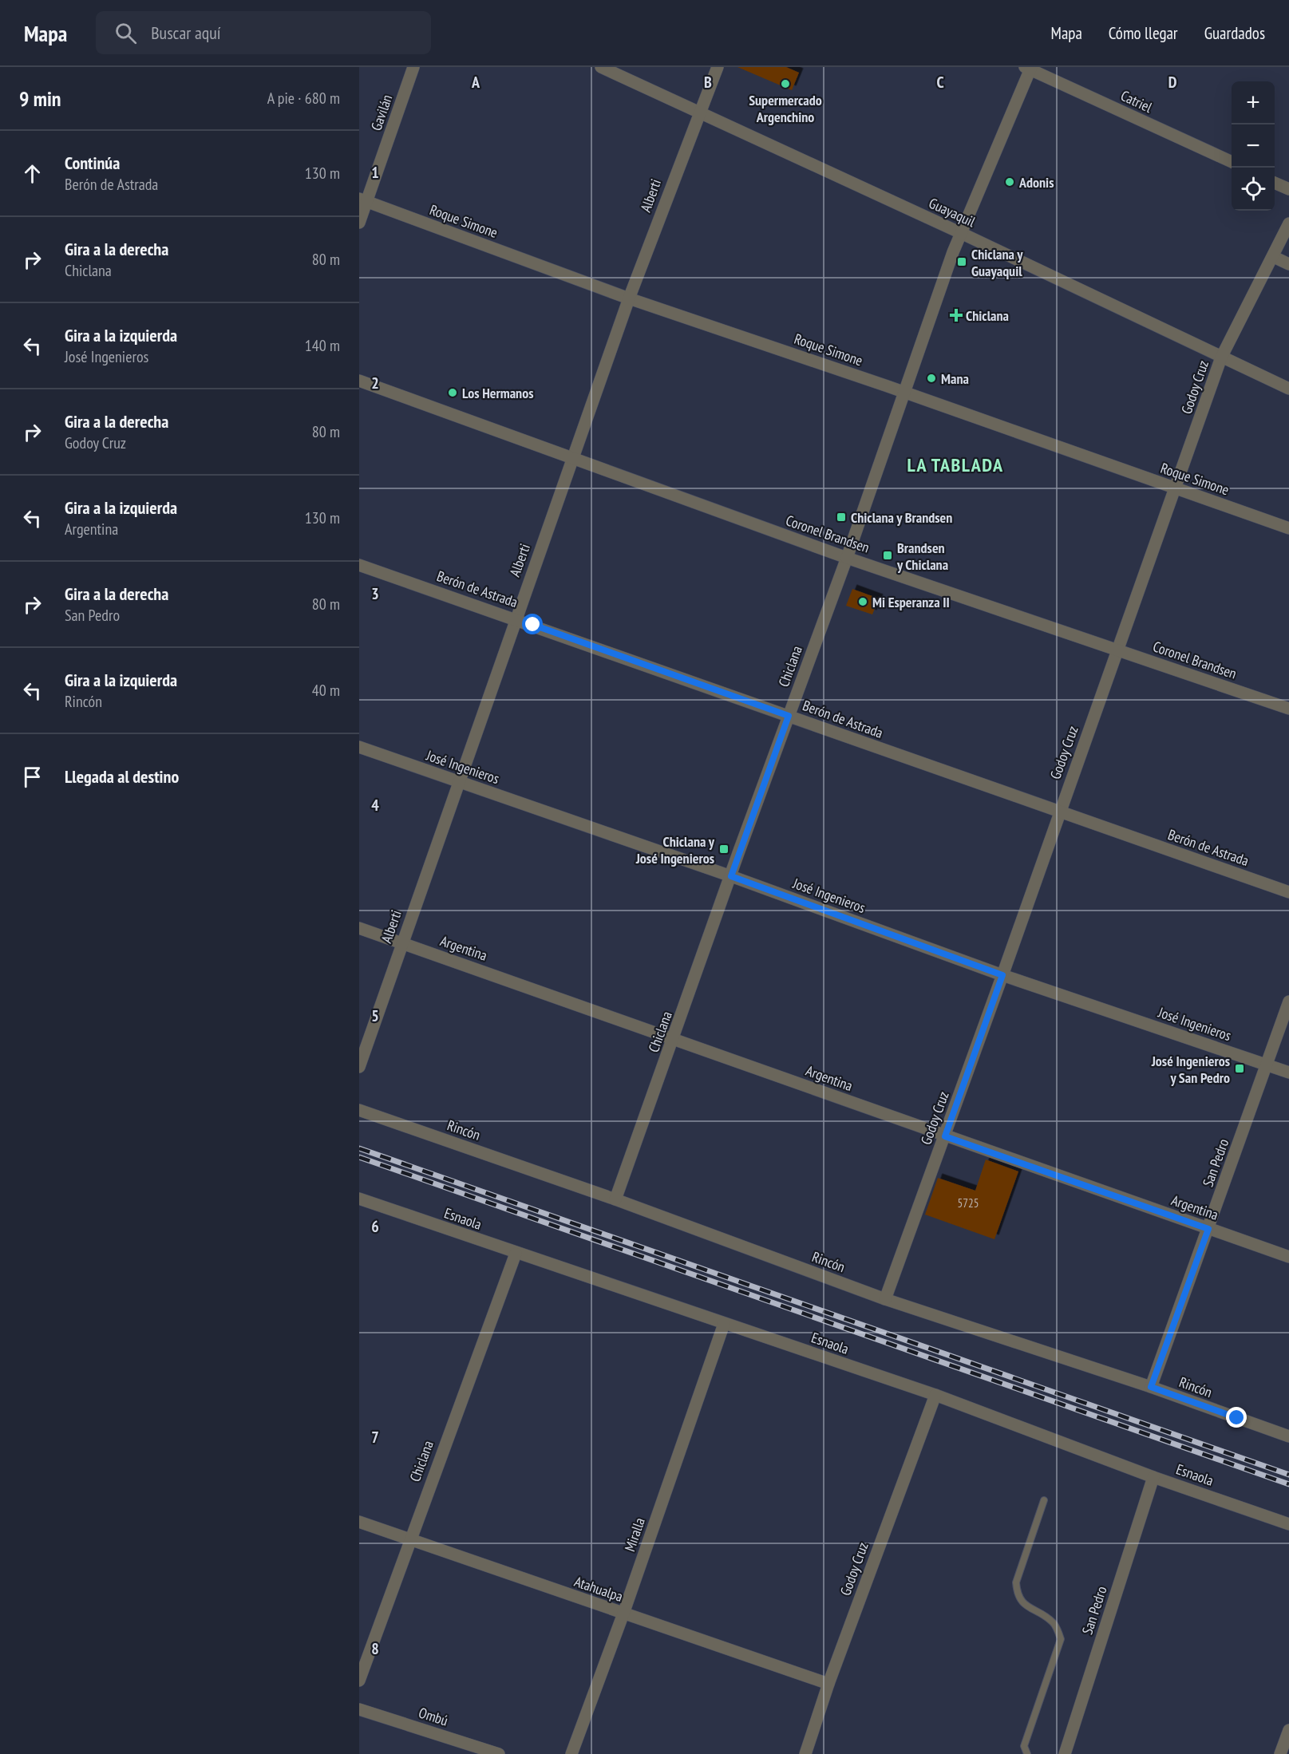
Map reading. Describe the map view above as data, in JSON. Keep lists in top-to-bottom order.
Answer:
{
  "streets": {
    "street": [
      "Catriel",
      "Gavilán",
      "Alberti",
      "Guayaquil",
      "Roque Simone",
      "Godoy Cruz",
      "Coronel Brandsen",
      "Berón de Astrada",
      "Chiclana",
      "José Ingenieros",
      "Argentina",
      "Rincón",
      "San Pedro",
      "Esnaola",
      "Miralla",
      "Atahualpa",
      "Ombú"
    ]
  },
  "crossings": [
    ["Catriel", "Chiclana"],
    ["Gavilán", "Roque Simone"],
    ["Alberti", "Guayaquil"],
    ["Alberti", "Roque Simone"],
    ["Alberti", "Coronel Brandsen"],
    ["Alberti", "Berón de Astrada"],
    ["Alberti", "José Ingenieros"],
    ["Alberti", "Argentina"],
    ["Guayaquil", "Godoy Cruz"],
    ["Guayaquil", "Chiclana"],
    ["Roque Simone", "Godoy Cruz"],
    ["Roque Simone", "Chiclana"],
    ["Godoy Cruz", "Coronel Brandsen"],
    ["Godoy Cruz", "Berón de Astrada"],
    ["Godoy Cruz", "José Ingenieros"],
    ["Godoy Cruz", "Argentina"],
    ["Godoy Cruz", "Rincón"],
    ["Godoy Cruz", "Esnaola"],
    ["Godoy Cruz", "Atahualpa"],
    ["Coronel Brandsen", "Chiclana"],
    ["Berón de Astrada", "Chiclana"],
    ["Chiclana", "José Ingenieros"],
    ["Chiclana", "Argentina"],
    ["Chiclana", "Rincón"],
    ["Chiclana", "Esnaola"],
    ["Chiclana", "Atahualpa"],
    ["José Ingenieros", "San Pedro"],
    ["Argentina", "San Pedro"],
    ["Rincón", "San Pedro"],
    ["San Pedro", "Esnaola"],
    ["Esnaola", "Miralla"],
    ["Miralla", "Atahualpa"]
  ],
  "districts": ["LA TABLADA"],
  "places": {
    "other": [
      "Supermercado Argenchino",
      "Adonis",
      "Mana",
      "Los Hermanos",
      "Mi Esperanza II"
    ],
    "transit": [
      "Chiclana y Guayaquil",
      "Chiclana y Brandsen",
      "Brandsen y Chiclana",
      "Chiclana y José Ingenieros",
      "José Ingenieros y San Pedro"
    ],
    "health": ["Chiclana"]
  },
  "house_numbers": ["5725"],
  "page": {
    "header": "Mapa",
    "search": "Buscar aquí",
    "nav": ["Mapa", "Cómo llegar", "Guardados"],
    "heading": ["9 min", "A pie · 680 m"],
    "map_buttons": ["+", "−"],
    "list": [
      ["Continúa", "Berón de Astrada", "130 m"],
      ["Gira a la derecha", "Chiclana", "80 m"],
      ["Gira a la izquierda", "José Ingenieros", "140 m"],
      ["Gira a la derecha", "Godoy Cruz", "80 m"],
      ["Gira a la izquierda", "Argentina", "130 m"],
      ["Gira a la derecha", "San Pedro", "80 m"],
      ["Gira a la izquierda", "Rincón", "40 m"],
      "Llegada al destino"
    ]
  },
  "grid": {
    "columns": [
      "A",
      "B",
      "C",
      "D"
    ],
    "rows": [
      "1",
      "2",
      "3",
      "4",
      "5",
      "6",
      "7",
      "8"
    ]
  }
}
